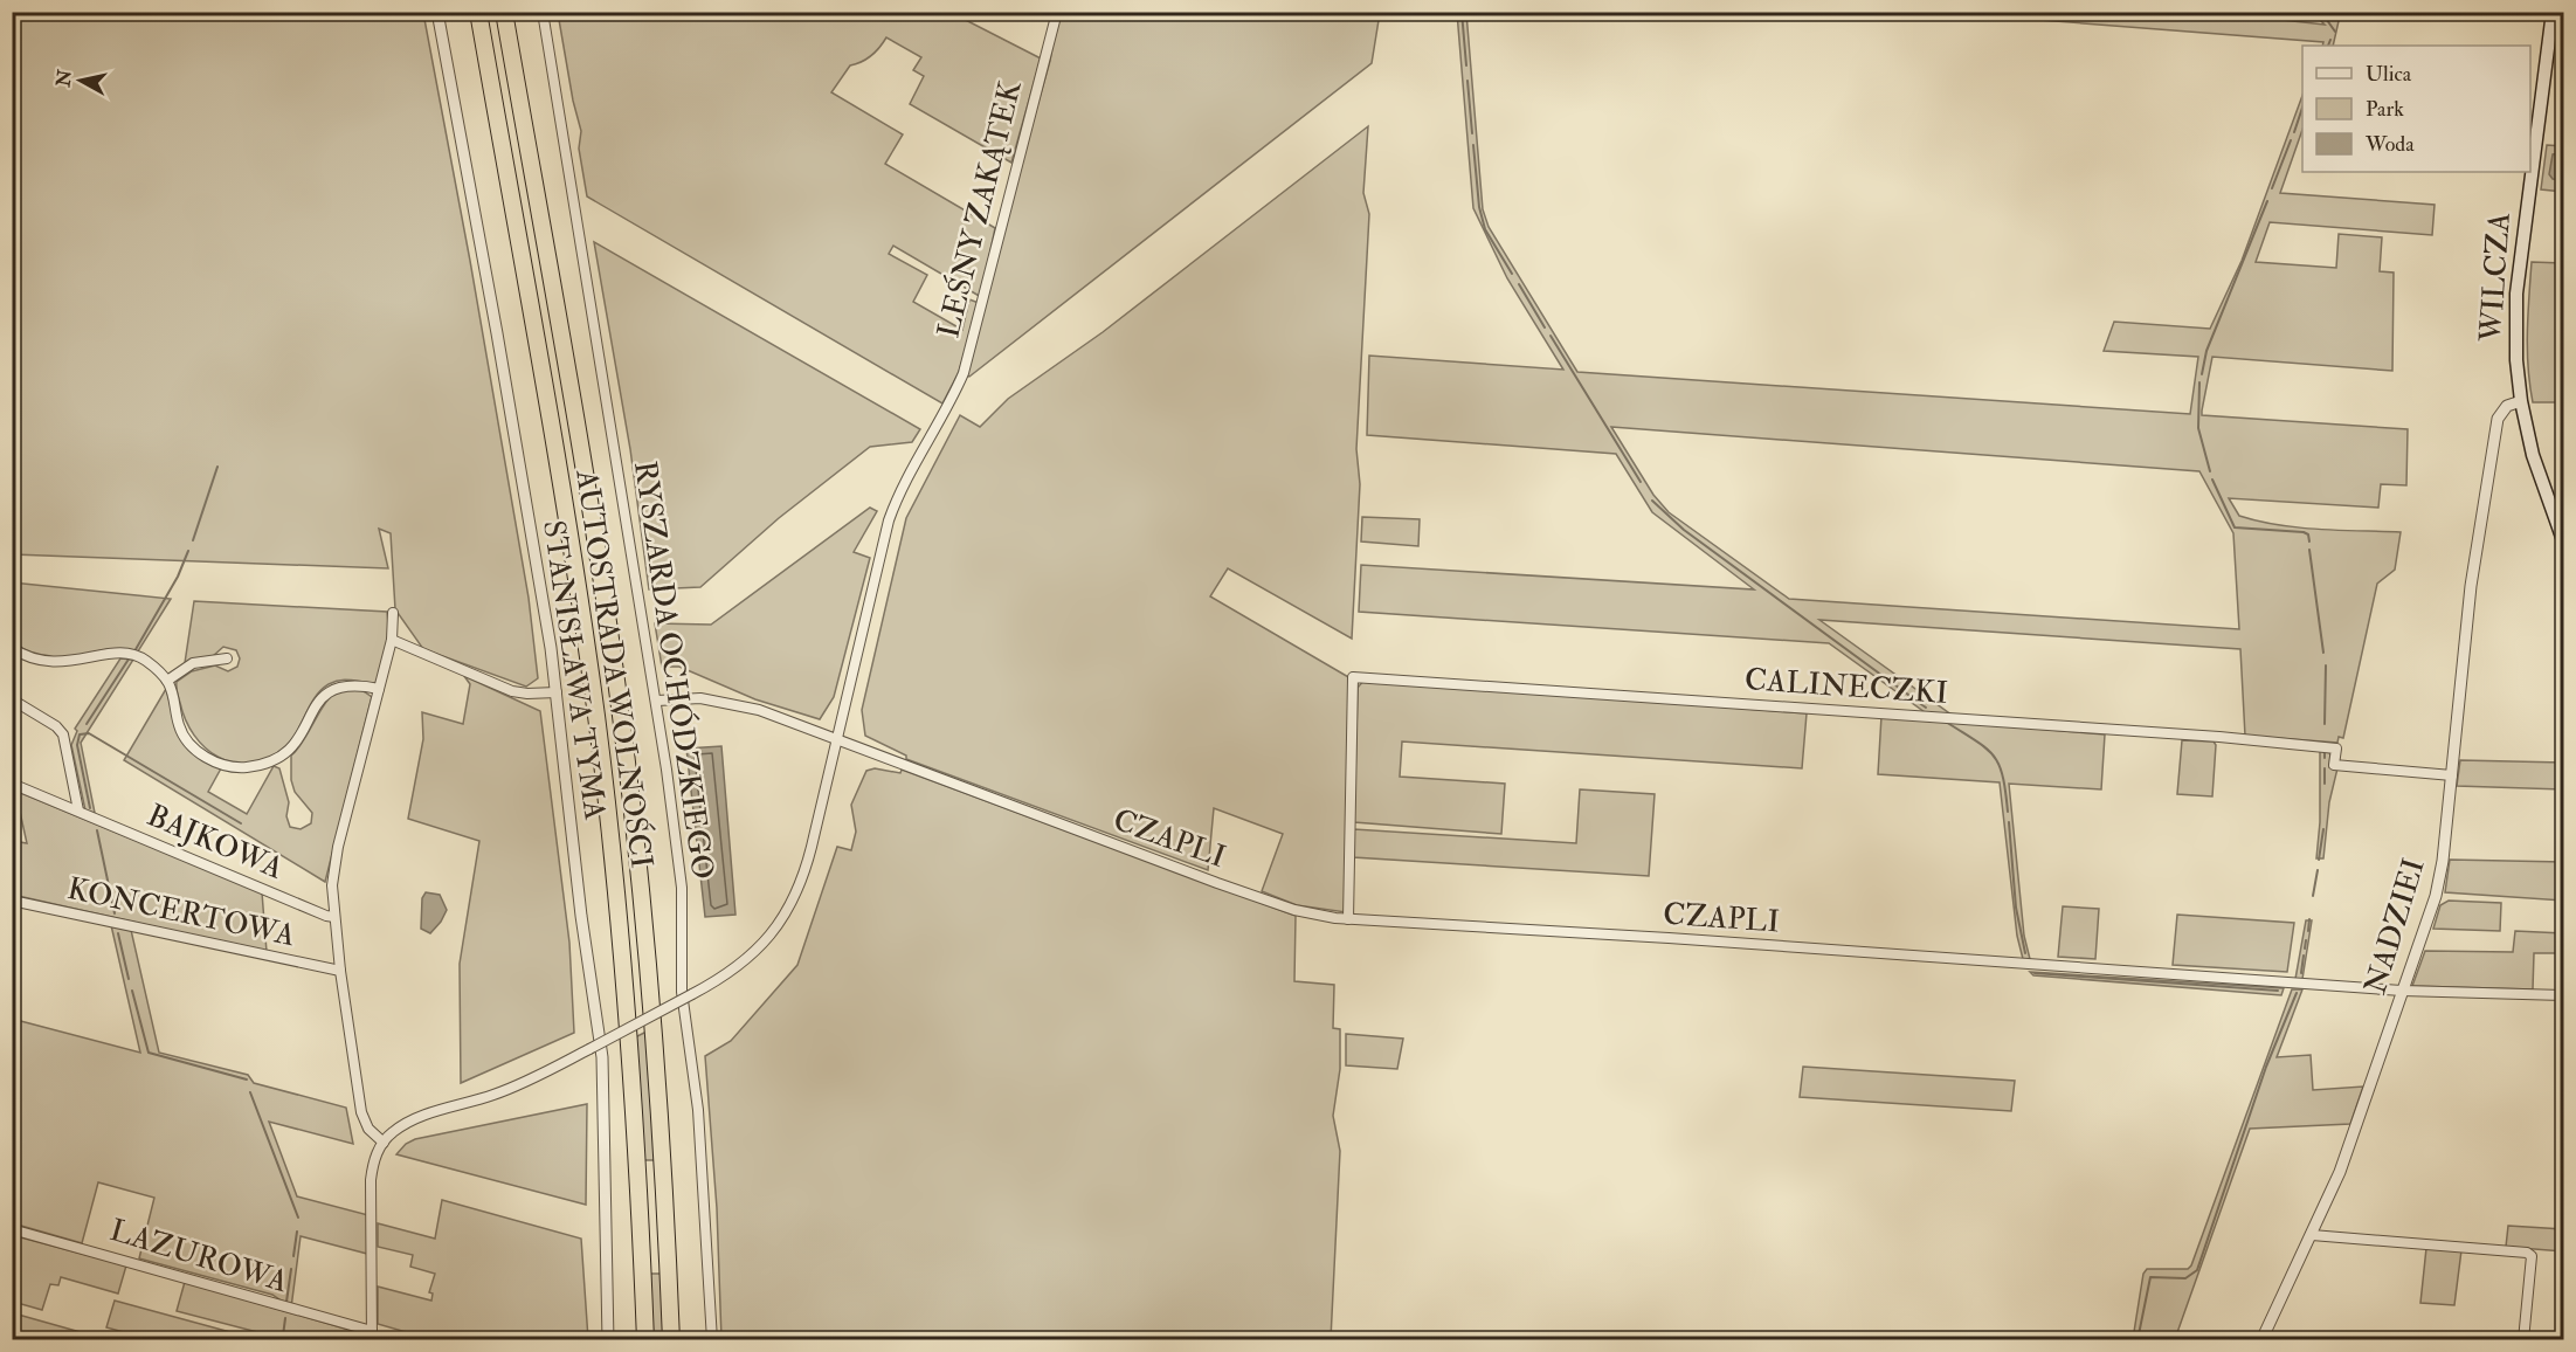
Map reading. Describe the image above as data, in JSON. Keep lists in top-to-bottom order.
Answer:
{
  "streets": {
    "highway": ["AUTOSTRADA WOLNOŚCI"],
    "main road": ["WILCZA"],
    "street": [
      "LEŚNY ZAKĄTEK",
      "STANISŁAWA TYMA",
      "RYSZARDA OCHÓDZKIEGO",
      "CALINECZKI",
      "CZAPLI",
      "BAJKOWA",
      "KONCERTOWA",
      "NADZIEI",
      "LAZUROWA"
    ]
  },
  "crossings": [
    ["LEŚNY ZAKĄTEK", "CZAPLI"],
    ["WILCZA", "NADZIEI"],
    ["RYSZARDA OCHÓDZKIEGO", "CZAPLI"],
    ["CALINECZKI", "CZAPLI"],
    ["CALINECZKI", "NADZIEI"],
    ["CZAPLI", "NADZIEI"]
  ],
  "legend": ["Ulica", "Park", "Woda"],
  "north": "left"
}
